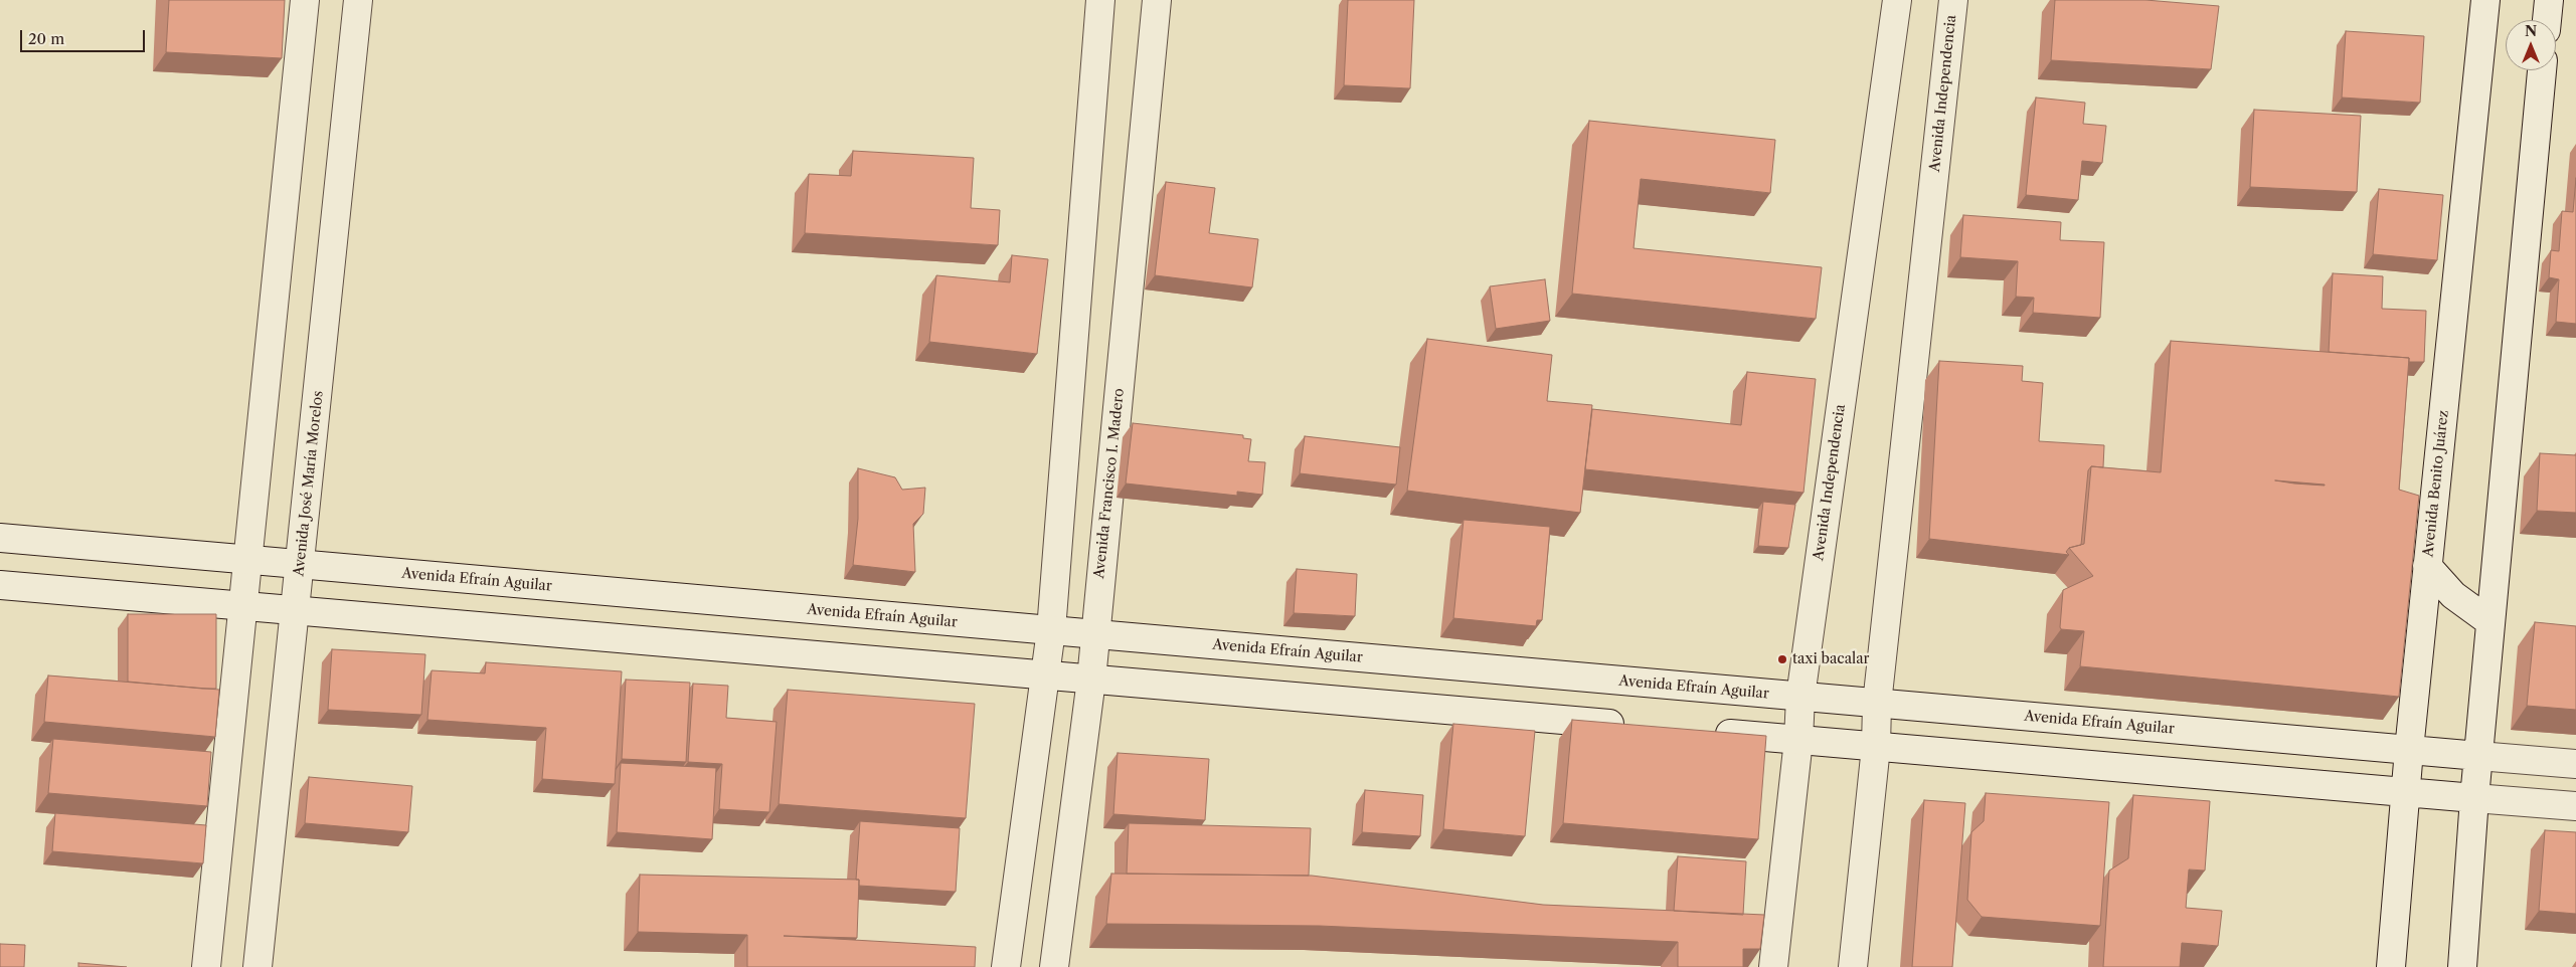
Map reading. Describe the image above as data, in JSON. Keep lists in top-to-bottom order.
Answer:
{
  "streets": {
    "main road": [
      "Avenida Independencia",
      "Avenida José María Morelos",
      "Avenida Francisco I. Madero",
      "Avenida Benito Juárez",
      "Avenida Efraín Aguilar"
    ]
  },
  "crossings": [
    ["Avenida Independencia", "Avenida Efraín Aguilar"],
    ["Avenida José María Morelos", "Avenida Efraín Aguilar"],
    ["Avenida Francisco I. Madero", "Avenida Efraín Aguilar"],
    ["Avenida Benito Juárez", "Avenida Efraín Aguilar"]
  ],
  "places": ["taxi bacalar"],
  "scale_bar": "20 m",
  "north": "top"
}
